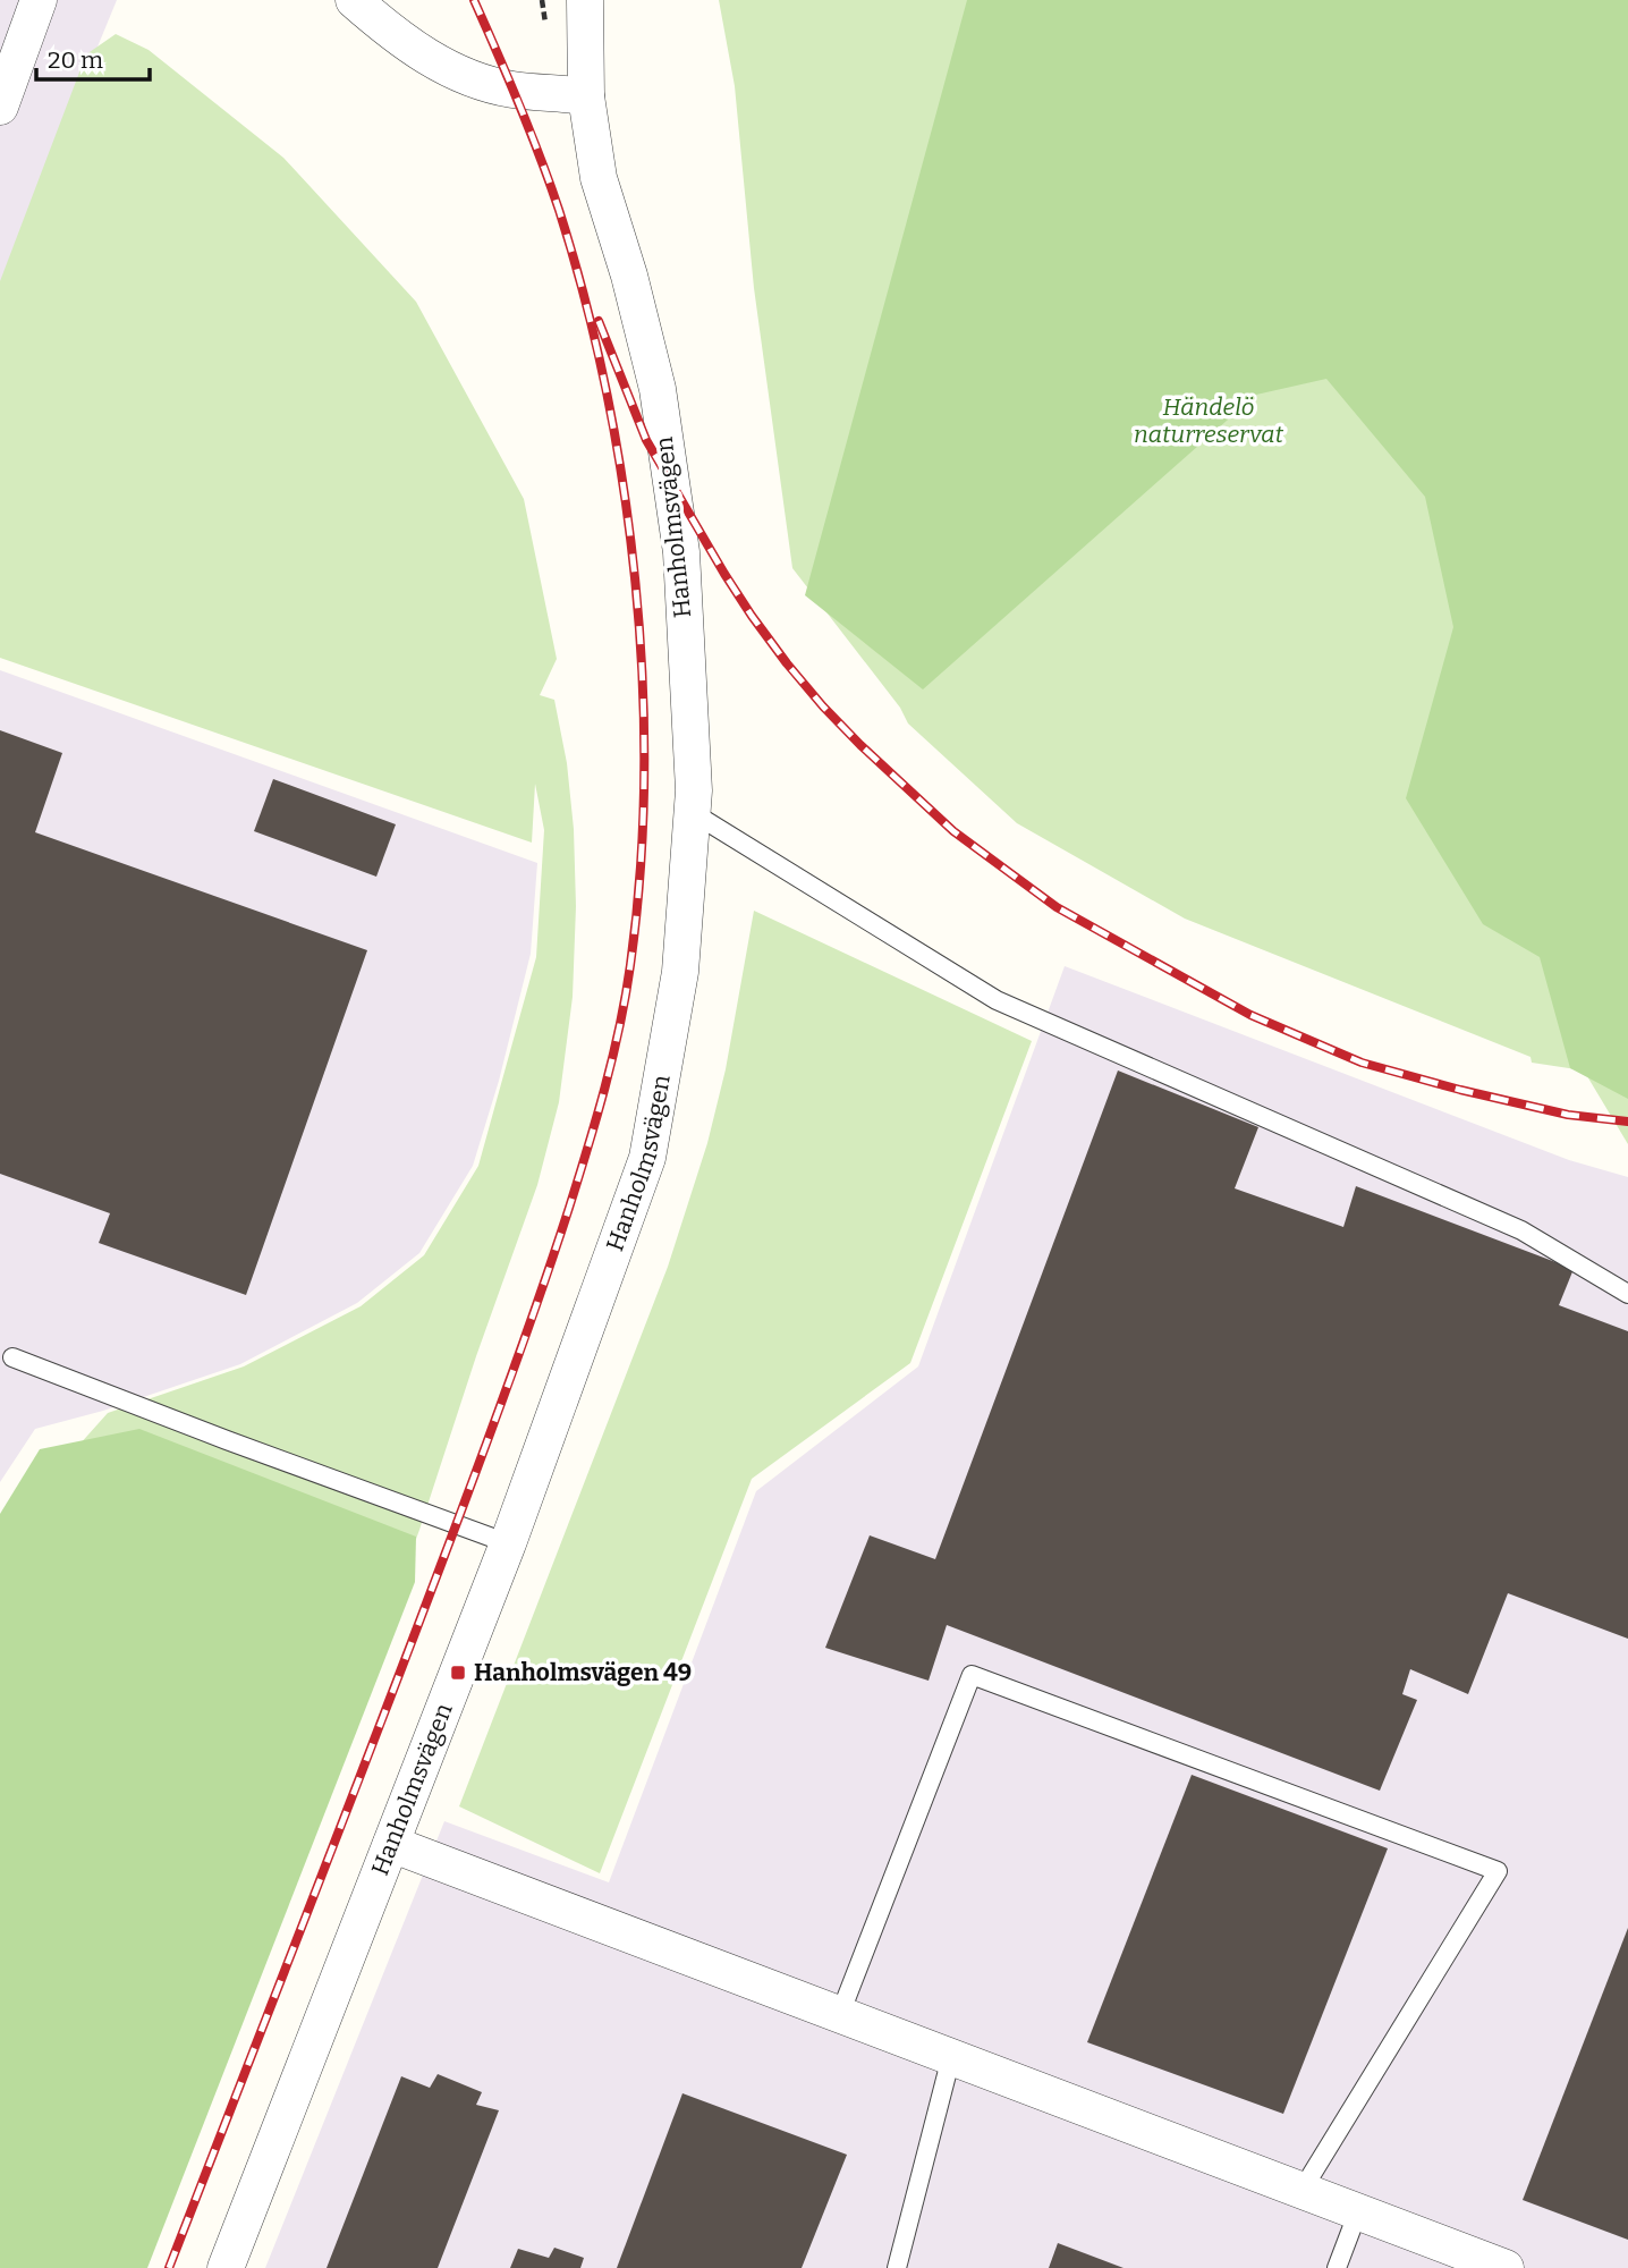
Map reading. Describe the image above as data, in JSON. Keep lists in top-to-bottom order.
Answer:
{
  "streets": {
    "street": ["Hanholmsvägen"]
  },
  "parks": ["Händelö naturreservat"],
  "places": {
    "transit": ["Hanholmsvägen 49"]
  },
  "scale_bar": "20 m"
}
